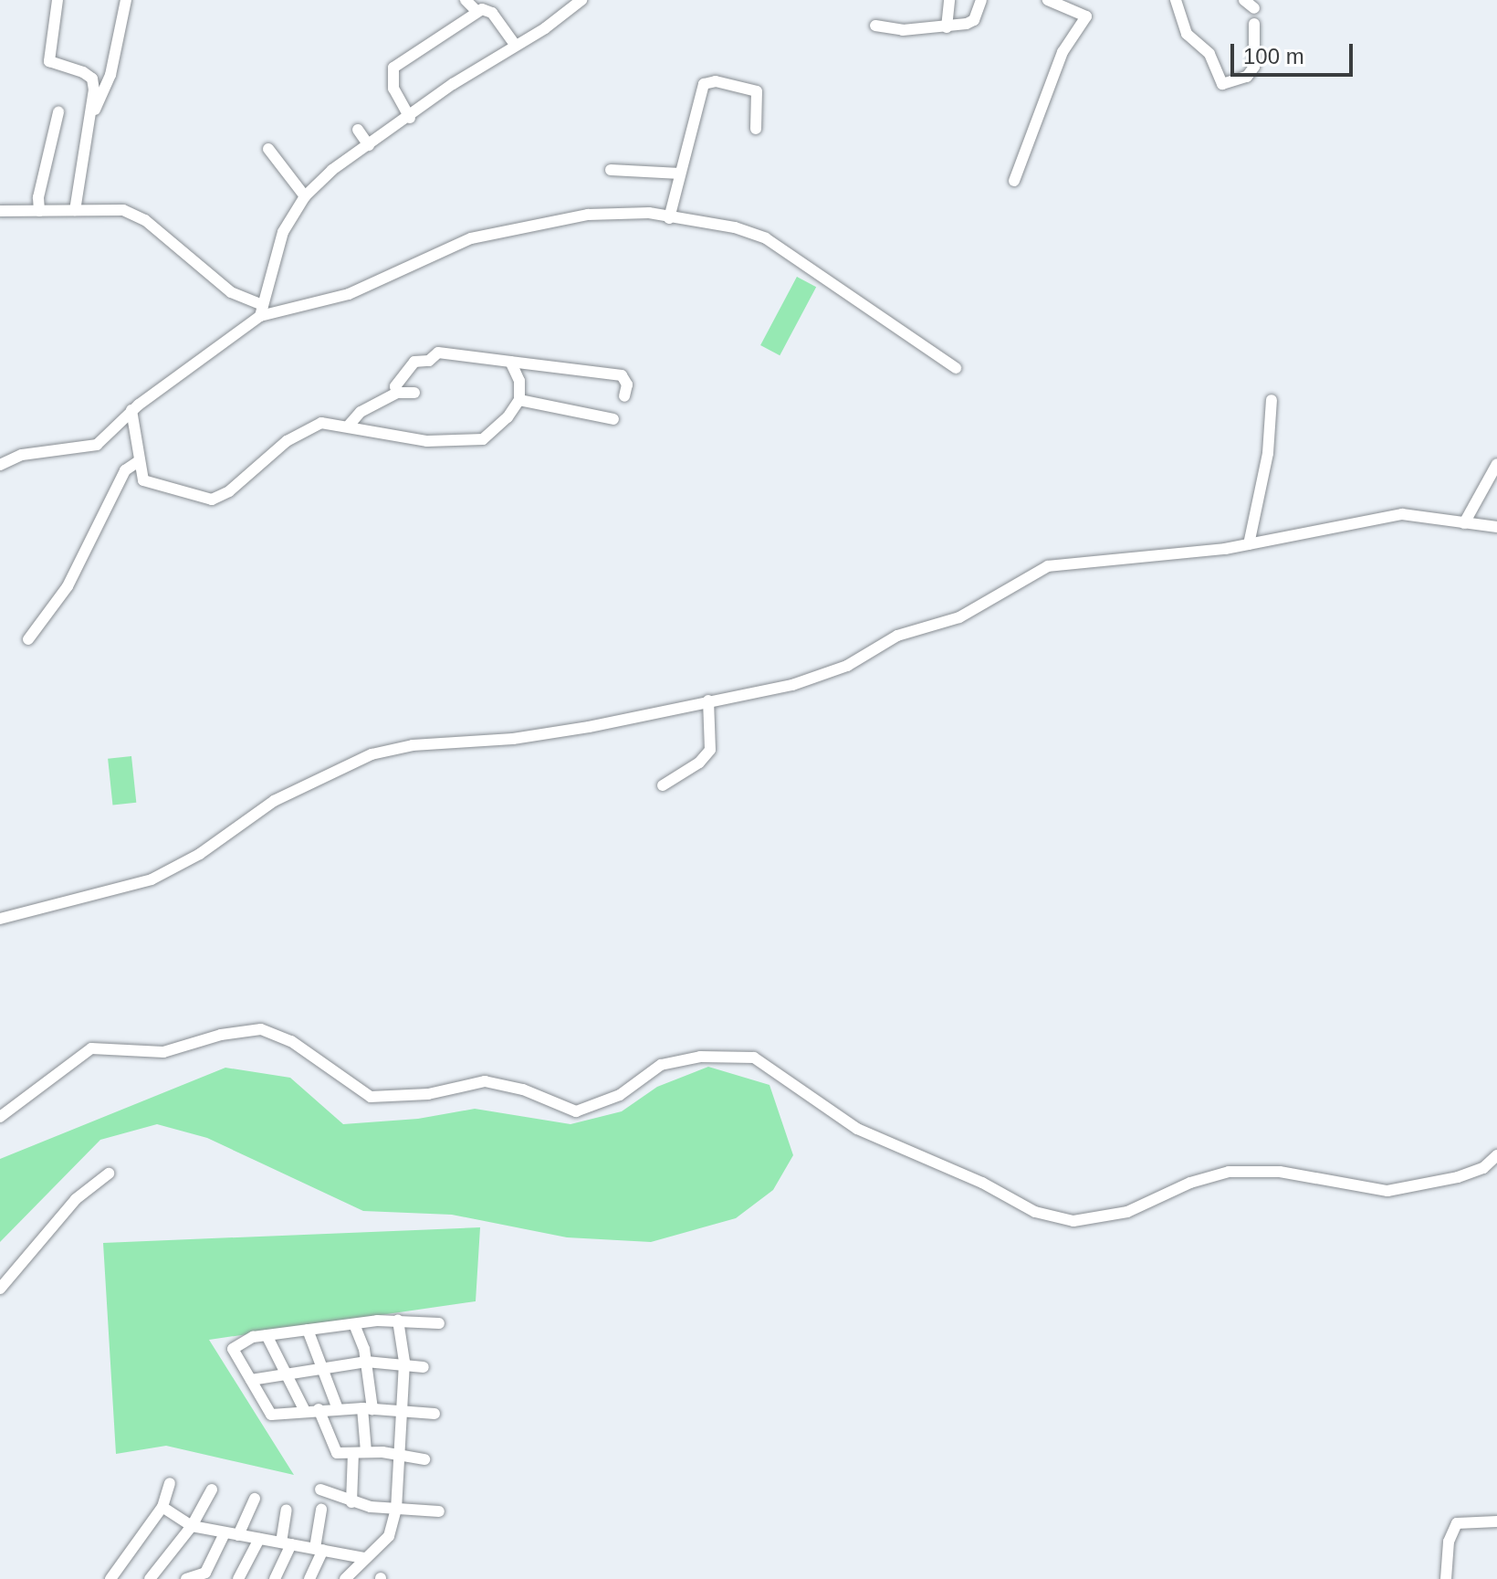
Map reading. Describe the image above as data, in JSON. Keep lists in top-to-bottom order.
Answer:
{
  "scale_bar": "100 m"
}
